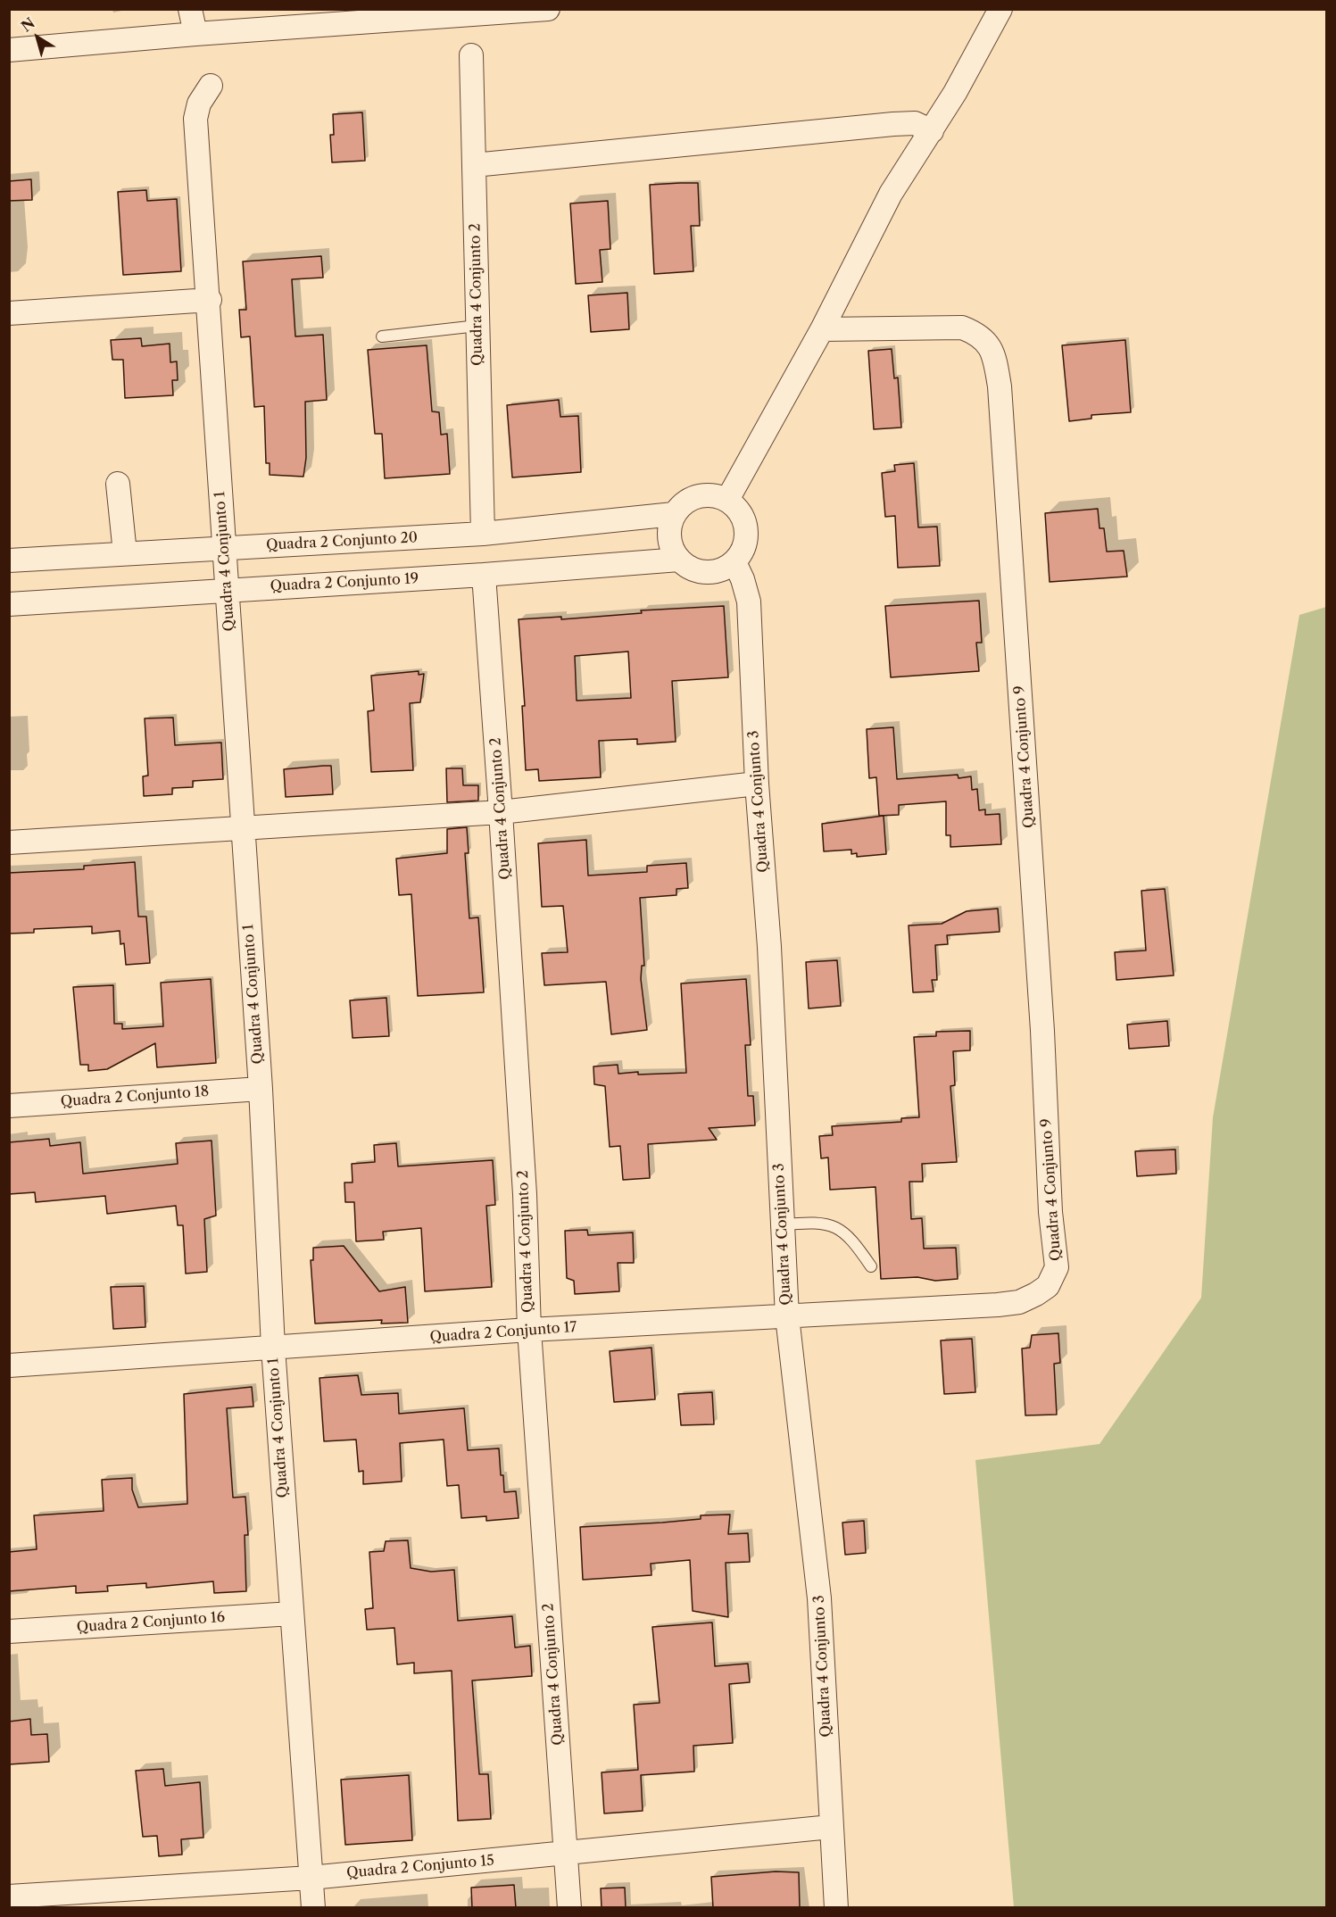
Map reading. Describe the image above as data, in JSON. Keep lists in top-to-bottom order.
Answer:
{
  "streets": {
    "street": [
      "Quadra 4 Conjunto 2",
      "Quadra 2 Conjunto 20",
      "Quadra 4 Conjunto 1",
      "Quadra 2 Conjunto 19",
      "Quadra 4 Conjunto 9",
      "Quadra 4 Conjunto 3",
      "Quadra 2 Conjunto 18",
      "Quadra 2 Conjunto 17",
      "Quadra 2 Conjunto 16",
      "Quadra 2 Conjunto 15"
    ]
  },
  "crossings": [
    ["Quadra 4 Conjunto 2", "Quadra 2 Conjunto 20"],
    ["Quadra 4 Conjunto 2", "Quadra 2 Conjunto 19"],
    ["Quadra 4 Conjunto 2", "Quadra 2 Conjunto 17"],
    ["Quadra 4 Conjunto 2", "Quadra 2 Conjunto 15"],
    ["Quadra 2 Conjunto 20", "Quadra 4 Conjunto 1"],
    ["Quadra 2 Conjunto 20", "Quadra 2 Conjunto 19"],
    ["Quadra 2 Conjunto 20", "Quadra 4 Conjunto 3"],
    ["Quadra 4 Conjunto 1", "Quadra 2 Conjunto 19"],
    ["Quadra 4 Conjunto 1", "Quadra 2 Conjunto 18"],
    ["Quadra 4 Conjunto 1", "Quadra 2 Conjunto 17"],
    ["Quadra 4 Conjunto 1", "Quadra 2 Conjunto 16"],
    ["Quadra 4 Conjunto 1", "Quadra 2 Conjunto 15"],
    ["Quadra 2 Conjunto 19", "Quadra 4 Conjunto 3"],
    ["Quadra 4 Conjunto 9", "Quadra 2 Conjunto 17"],
    ["Quadra 4 Conjunto 3", "Quadra 2 Conjunto 17"],
    ["Quadra 4 Conjunto 3", "Quadra 2 Conjunto 15"]
  ],
  "north": "top left"
}
